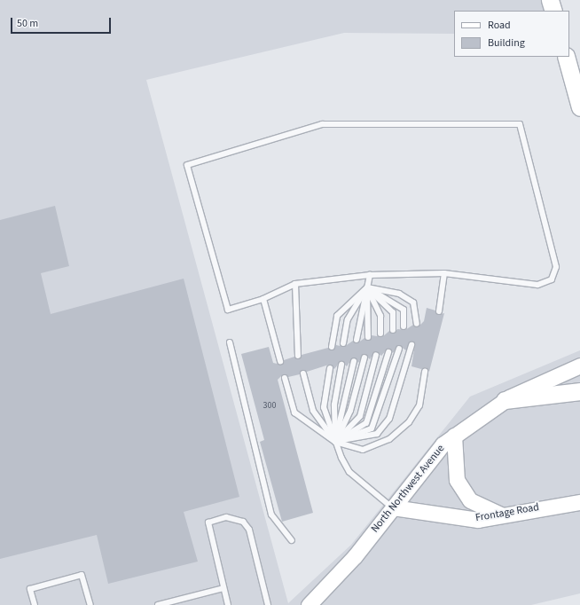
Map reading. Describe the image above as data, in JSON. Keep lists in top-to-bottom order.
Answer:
{
  "streets": {
    "street": ["North Northwest Avenue", "Frontage Road"]
  },
  "crossings": [
    ["North Northwest Avenue", "Frontage Road"]
  ],
  "house_numbers": ["300"],
  "legend": ["Road", "Building"],
  "scale_bar": "50 m"
}
